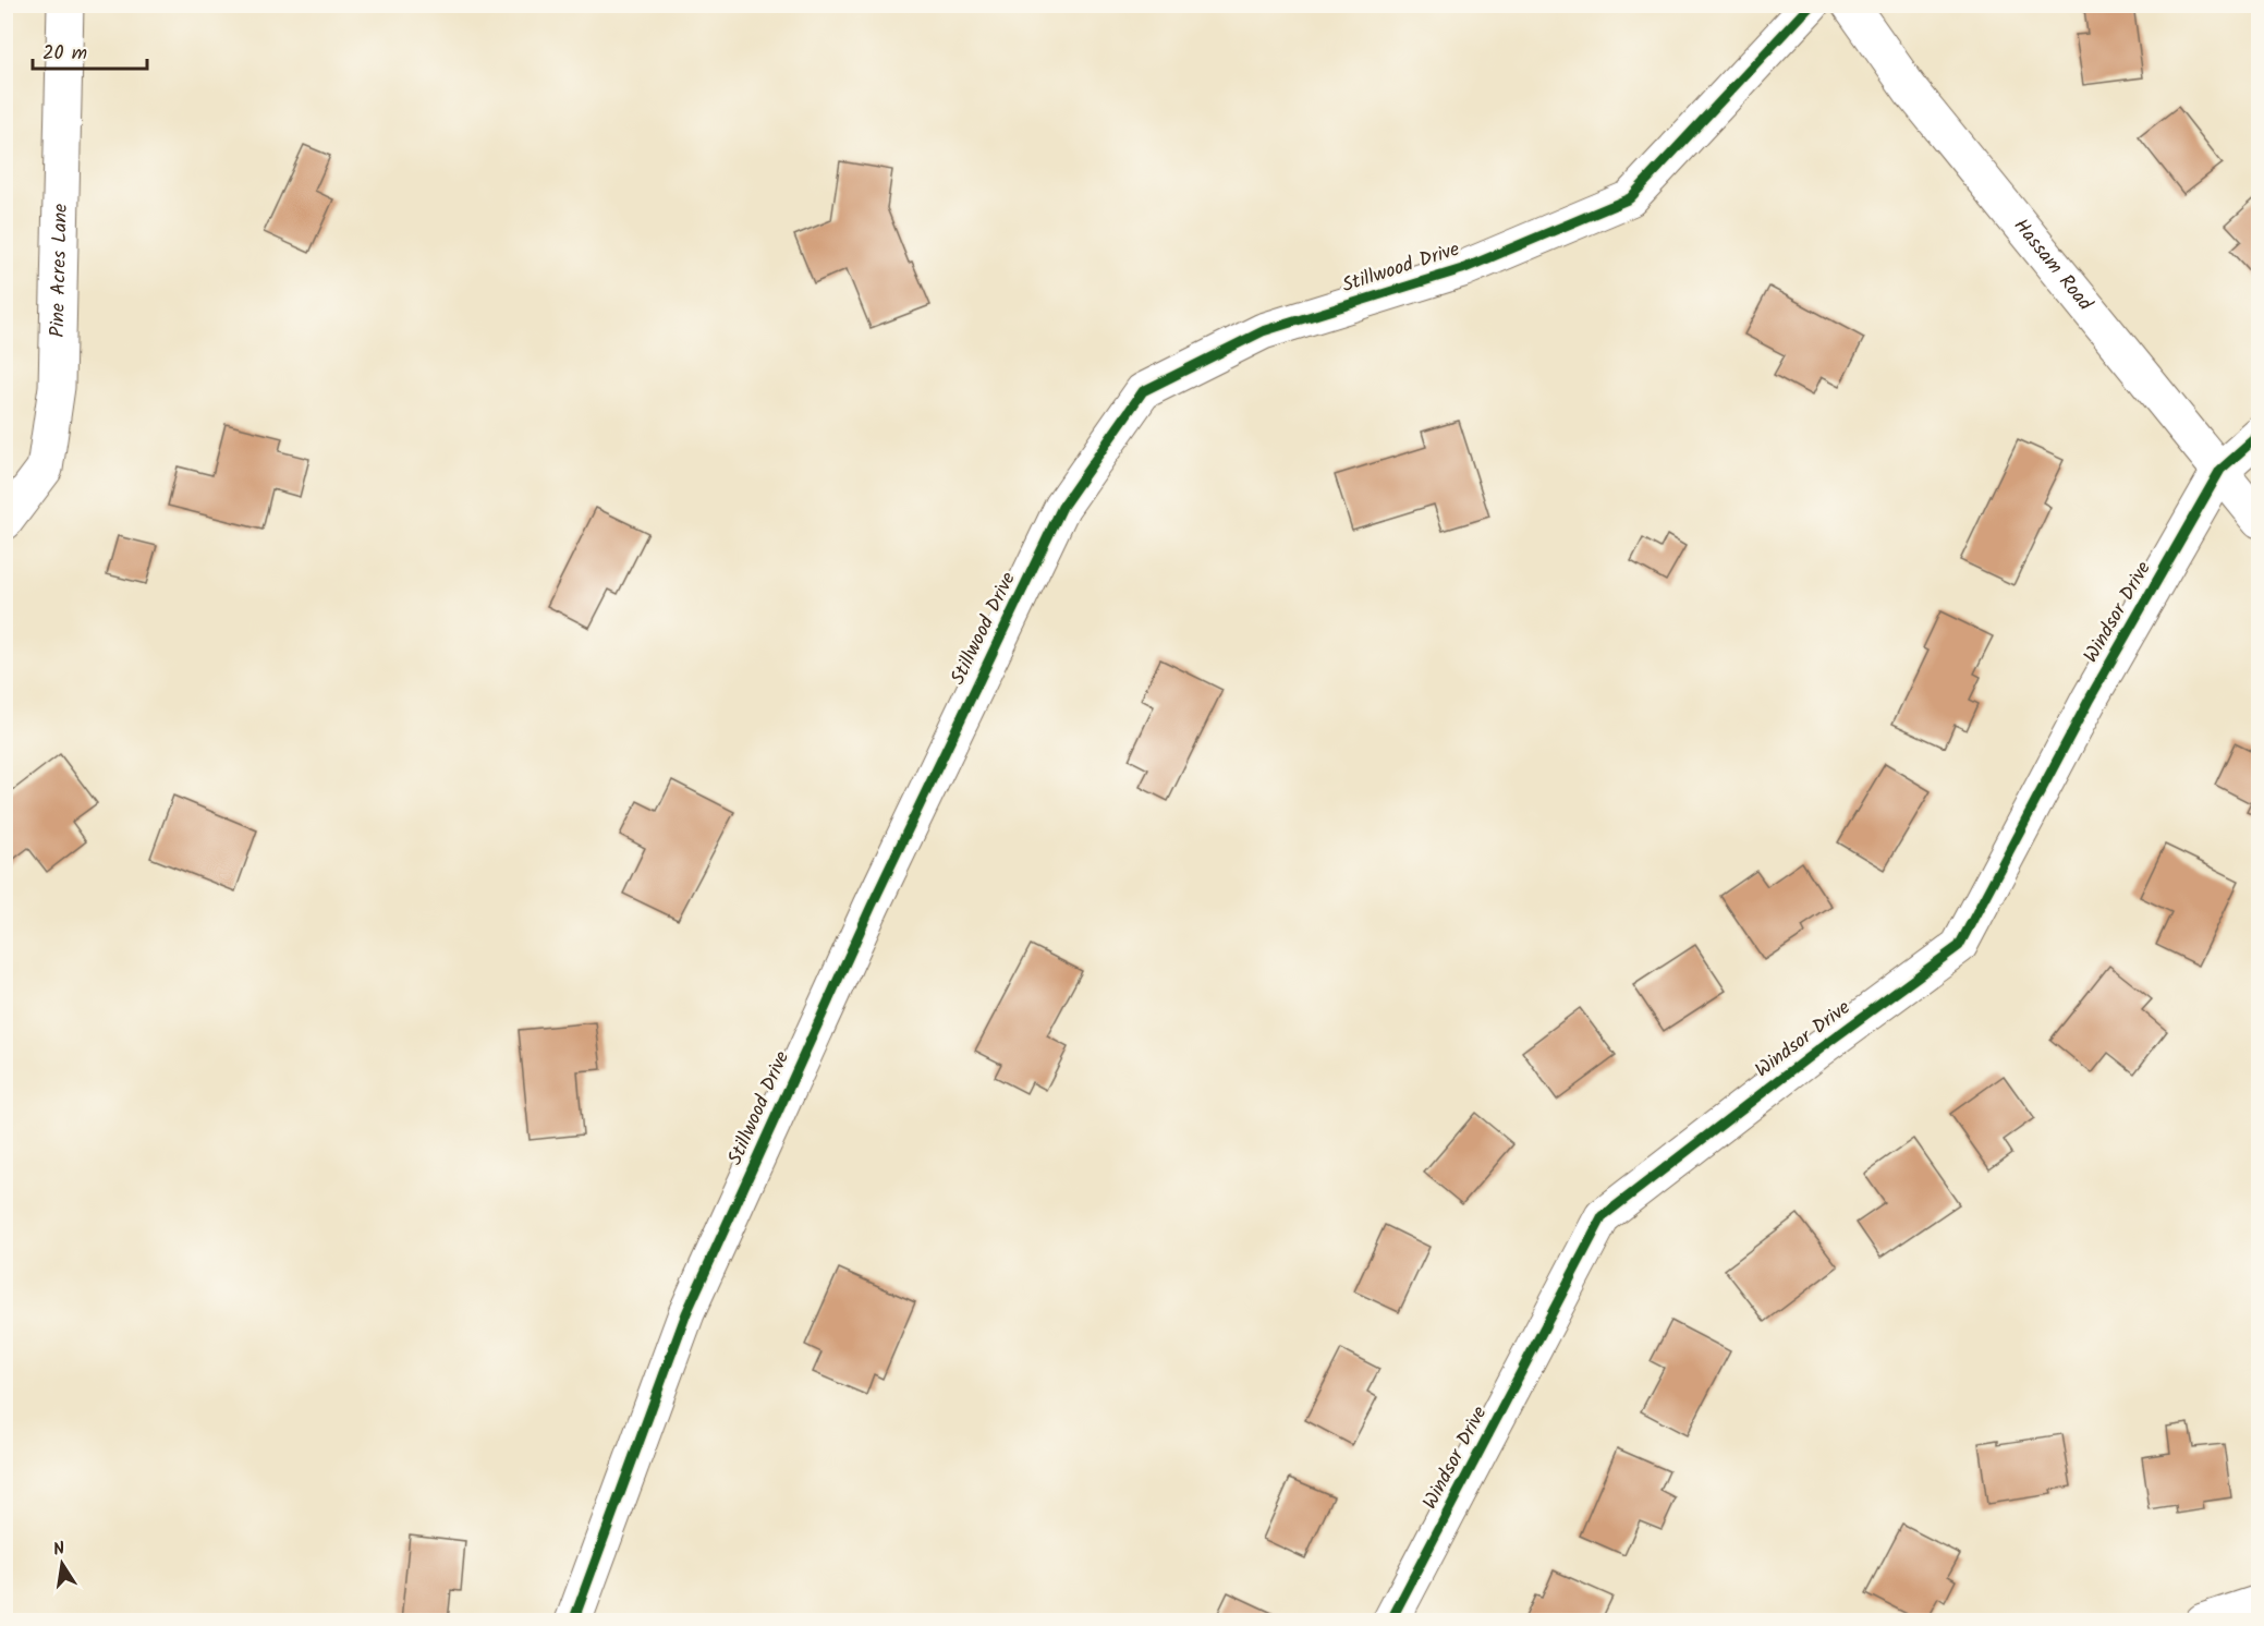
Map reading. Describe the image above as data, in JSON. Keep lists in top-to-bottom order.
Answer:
{
  "streets": {
    "street": [
      "Hassam Road",
      "Stillwood Drive",
      "Pine Acres Lane",
      "Windsor Drive"
    ]
  },
  "crossings": [
    ["Hassam Road", "Windsor Drive"]
  ],
  "scale_bar": "20 m",
  "north": "top"
}
